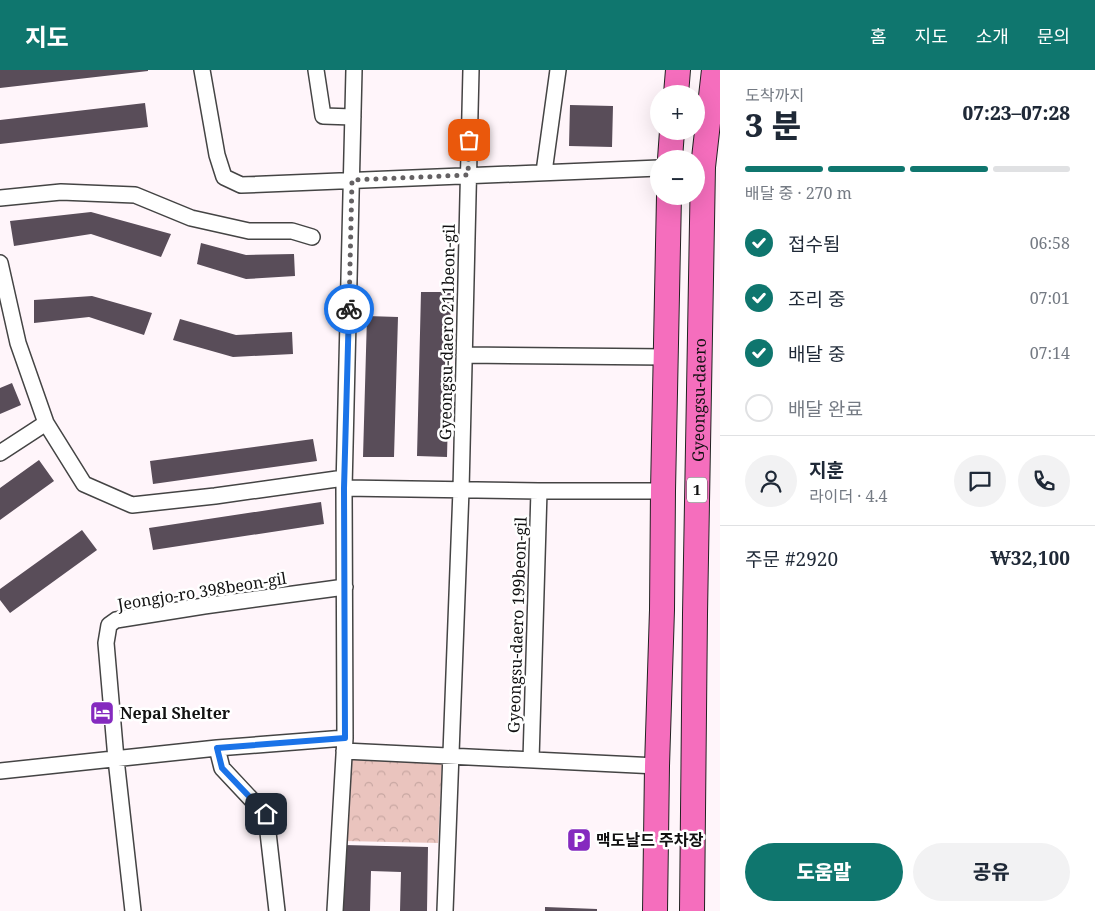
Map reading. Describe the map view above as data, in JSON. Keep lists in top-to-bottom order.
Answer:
{
  "streets": {
    "main road": ["Gyeongsu-daero", "1"],
    "street": ["Gyeongsu-daero 211beon-gil", "Jeongjo-ro 398beon-gil", "Gyeongsu-daero 199beon-gil"]
  },
  "crossings": [
    ["Gyeongsu-daero 211beon-gil", "Gyeongsu-daero"]
  ],
  "places": {
    "hotel": ["Nepal Shelter"],
    "parking": ["맥도날드 주차장"]
  },
  "page": {
    "header": "지도",
    "nav": [
      "홈",
      "지도",
      "소개",
      "문의"
    ],
    "heading": ["3 분", "도착까지", "07:23–07:28"],
    "panel": [
      "지훈",
      "라이더 · 4.4",
      "주문 #2920",
      "₩32,100"
    ],
    "map_buttons": ["+", "−"],
    "bar": "배달 중 · 270 m",
    "list": [
      ["접수됨", "06:58"],
      ["조리 중", "07:01"],
      ["배달 중", "07:14"],
      "배달 완료"
    ],
    "buttons": ["도움말", "공유"]
  }
}
